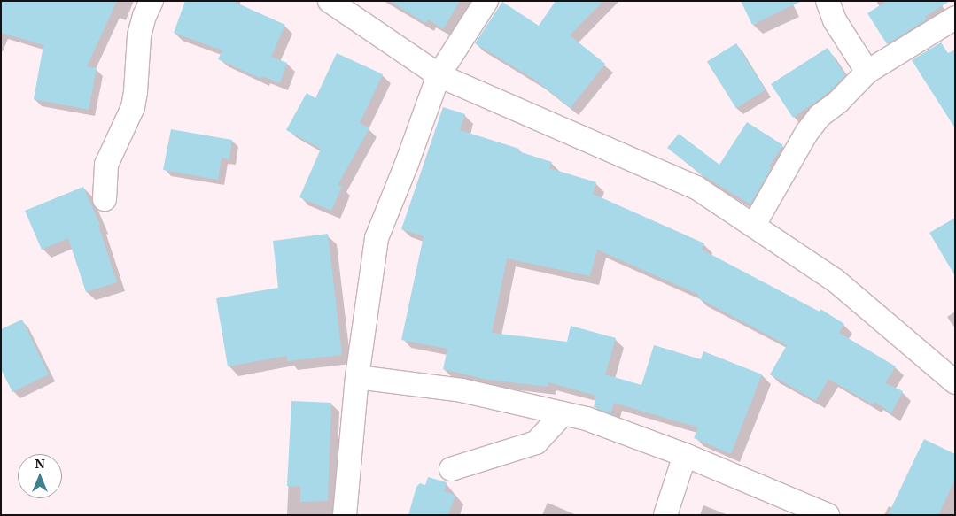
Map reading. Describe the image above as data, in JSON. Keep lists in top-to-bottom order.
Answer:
{
  "north": "top"
}
